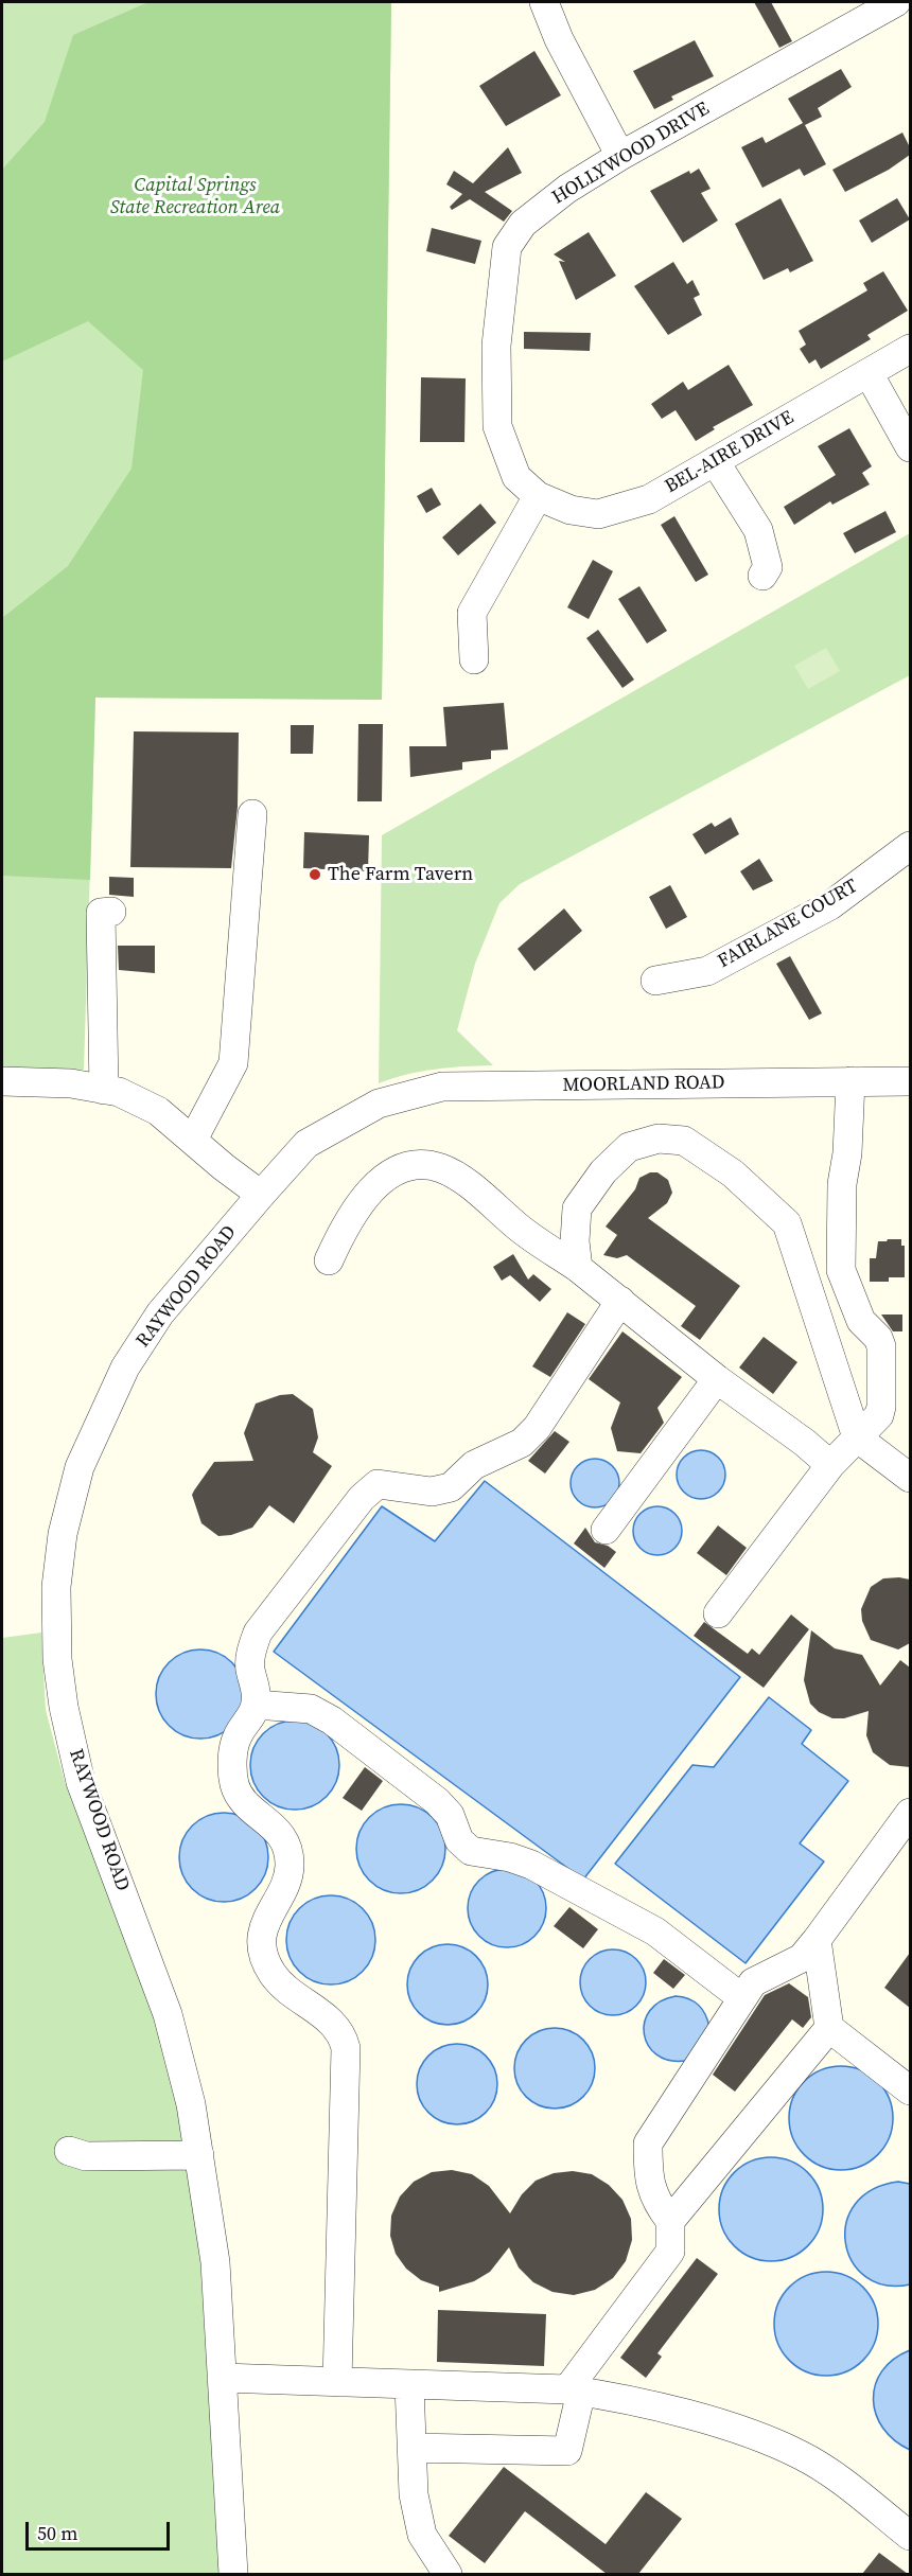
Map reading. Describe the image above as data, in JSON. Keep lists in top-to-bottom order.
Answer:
{
  "streets": {
    "street": [
      "HOLLYWOOD DRIVE",
      "BEL-AIRE DRIVE",
      "FAIRLANE COURT",
      "MOORLAND ROAD",
      "RAYWOOD ROAD"
    ]
  },
  "crossings": [
    ["HOLLYWOOD DRIVE", "BEL-AIRE DRIVE"],
    ["MOORLAND ROAD", "RAYWOOD ROAD"]
  ],
  "parks": ["Capital Springs State Recreation Area"],
  "places": ["The Farm Tavern"],
  "scale_bar": "50 m"
}
